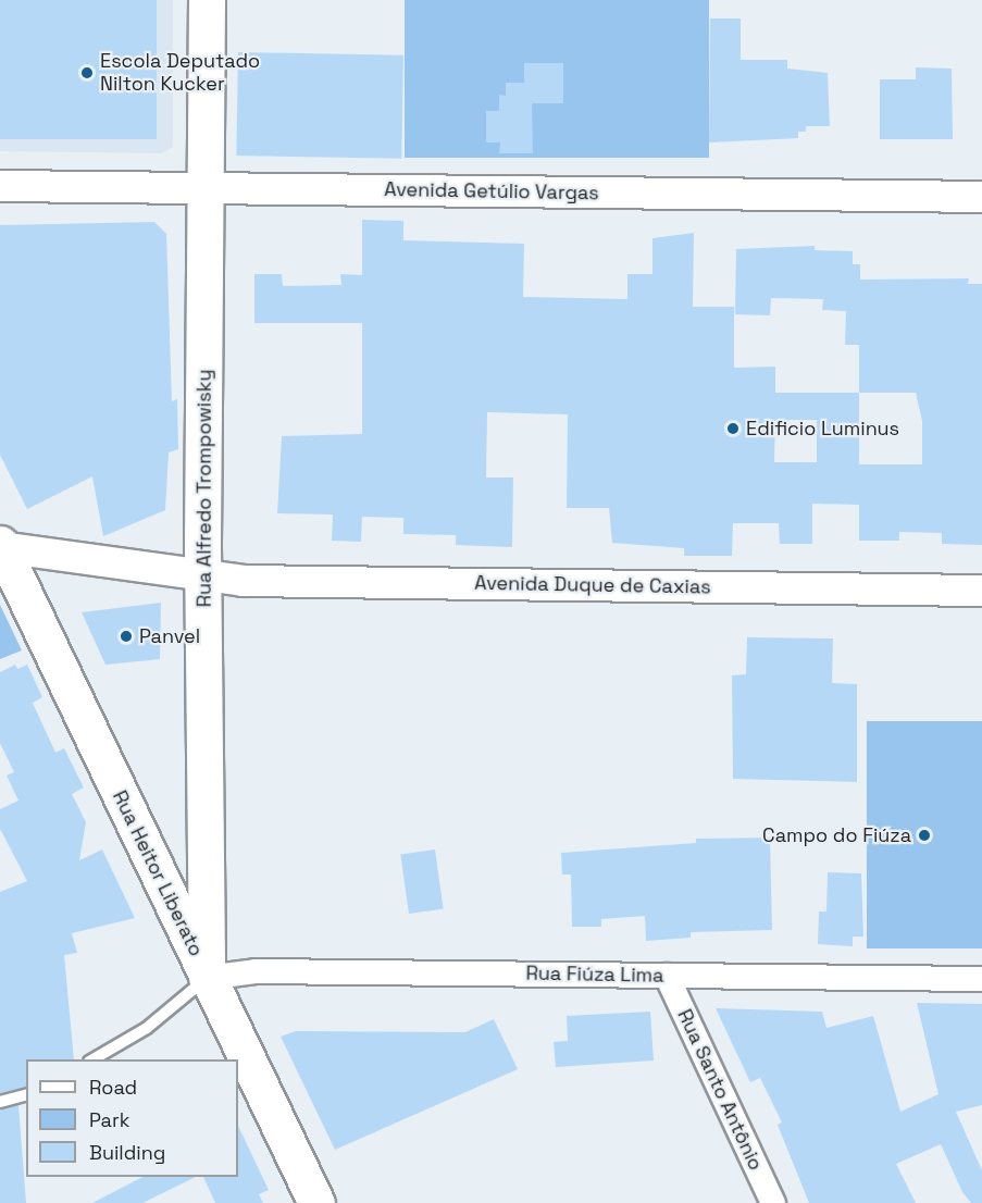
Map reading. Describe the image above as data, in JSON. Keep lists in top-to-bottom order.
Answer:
{
  "streets": {
    "main road": ["Rua Alfredo Trompowisky", "Rua Heitor Liberato"],
    "street": [
      "Avenida Getúlio Vargas",
      "Avenida Duque de Caxias",
      "Rua Fiúza Lima",
      "Rua Santo Antônio"
    ]
  },
  "crossings": [
    ["Avenida Getúlio Vargas", "Rua Alfredo Trompowisky"],
    ["Rua Alfredo Trompowisky", "Avenida Duque de Caxias"],
    ["Rua Alfredo Trompowisky", "Rua Heitor Liberato"],
    ["Rua Alfredo Trompowisky", "Rua Fiúza Lima"],
    ["Avenida Duque de Caxias", "Rua Heitor Liberato"],
    ["Rua Heitor Liberato", "Rua Fiúza Lima"],
    ["Rua Fiúza Lima", "Rua Santo Antônio"]
  ],
  "places": [
    "Escola Deputado Nilton Kucker",
    "Edificio Luminus",
    "Panvel",
    "Campo do Fiúza"
  ],
  "legend": ["Road", "Park", "Building"]
}
